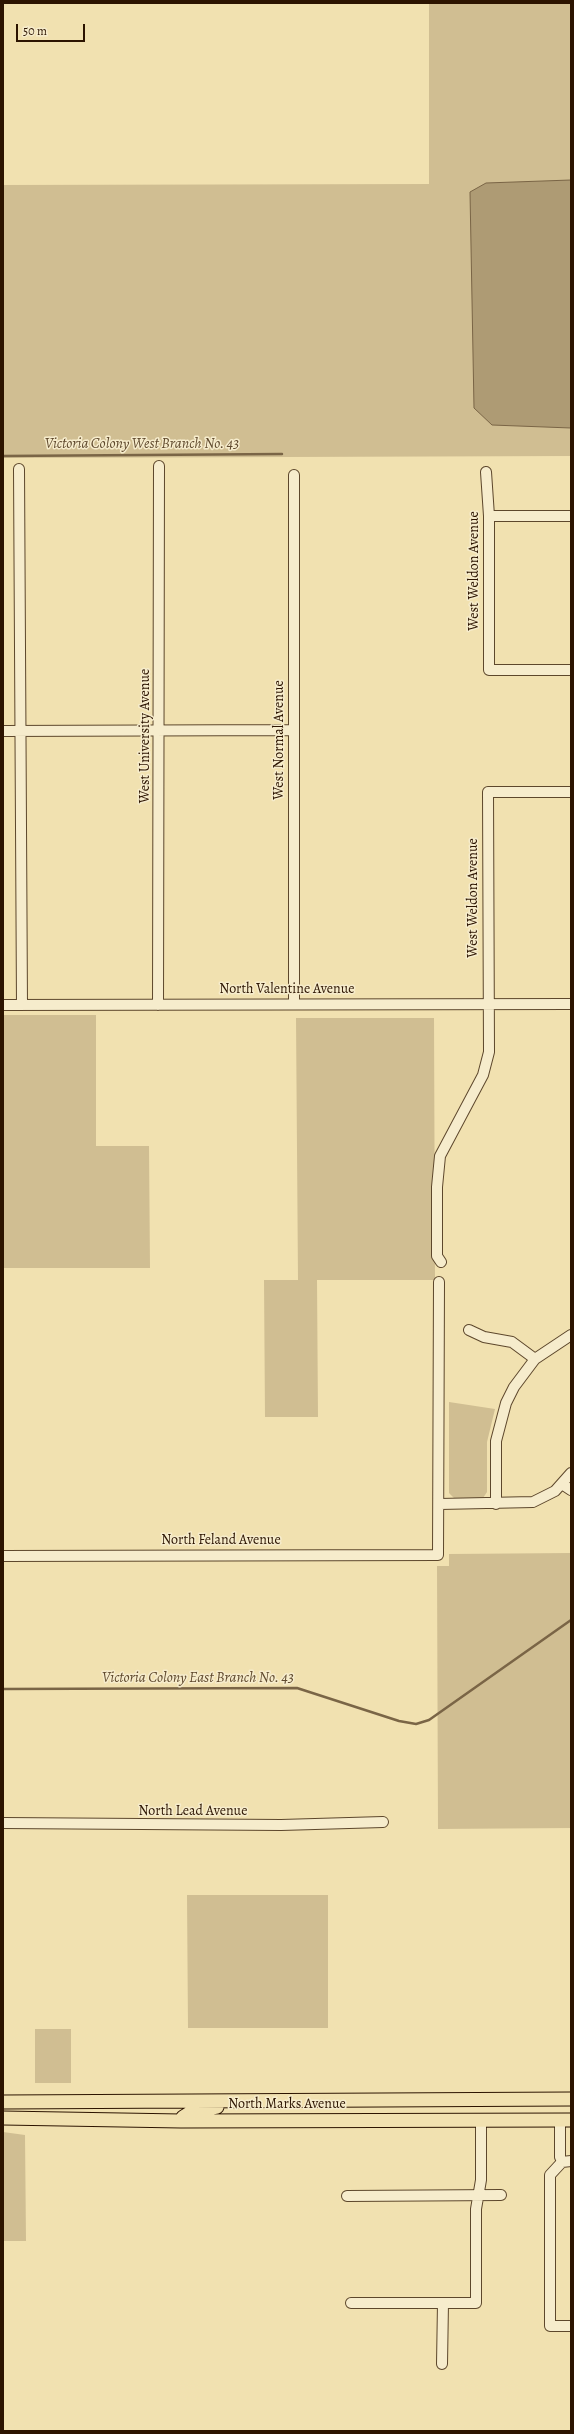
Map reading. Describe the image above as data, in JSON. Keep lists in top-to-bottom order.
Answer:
{
  "streets": {
    "main road": ["North Marks Avenue"],
    "street": [
      "West Weldon Avenue",
      "West University Avenue",
      "West Normal Avenue",
      "North Valentine Avenue",
      "North Feland Avenue",
      "North Lead Avenue"
    ]
  },
  "crossings": [
    ["West Weldon Avenue", "North Valentine Avenue"],
    ["West University Avenue", "North Valentine Avenue"],
    ["West Normal Avenue", "North Valentine Avenue"]
  ],
  "water": ["Victoria Colony West Branch No. 43", "Victoria Colony East Branch No. 43"],
  "scale_bar": "50 m"
}
